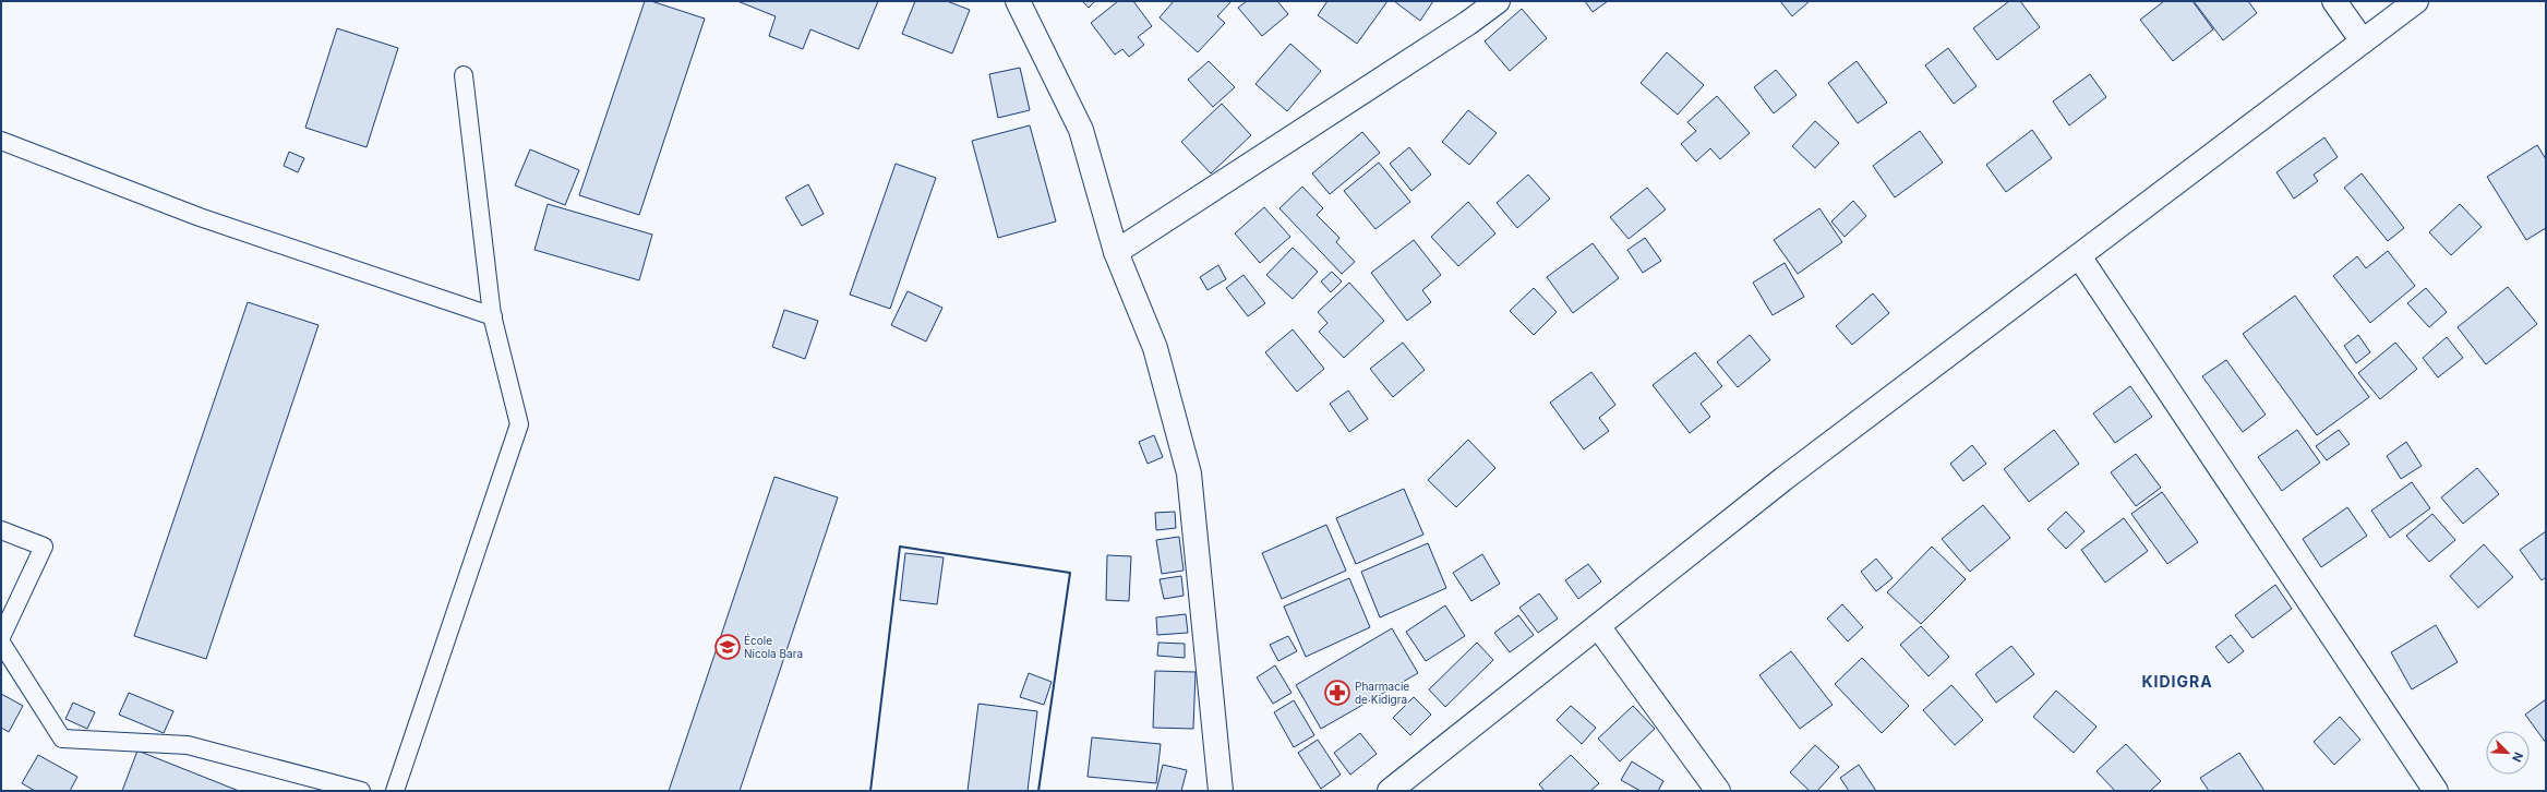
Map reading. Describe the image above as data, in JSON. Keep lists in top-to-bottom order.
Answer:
{
  "districts": ["KIDIGRA"],
  "places": {
    "school or university": ["École Nicola Bara"],
    "pharmacy": ["Pharmacie de Kidigra"]
  },
  "north": "bottom right"
}
